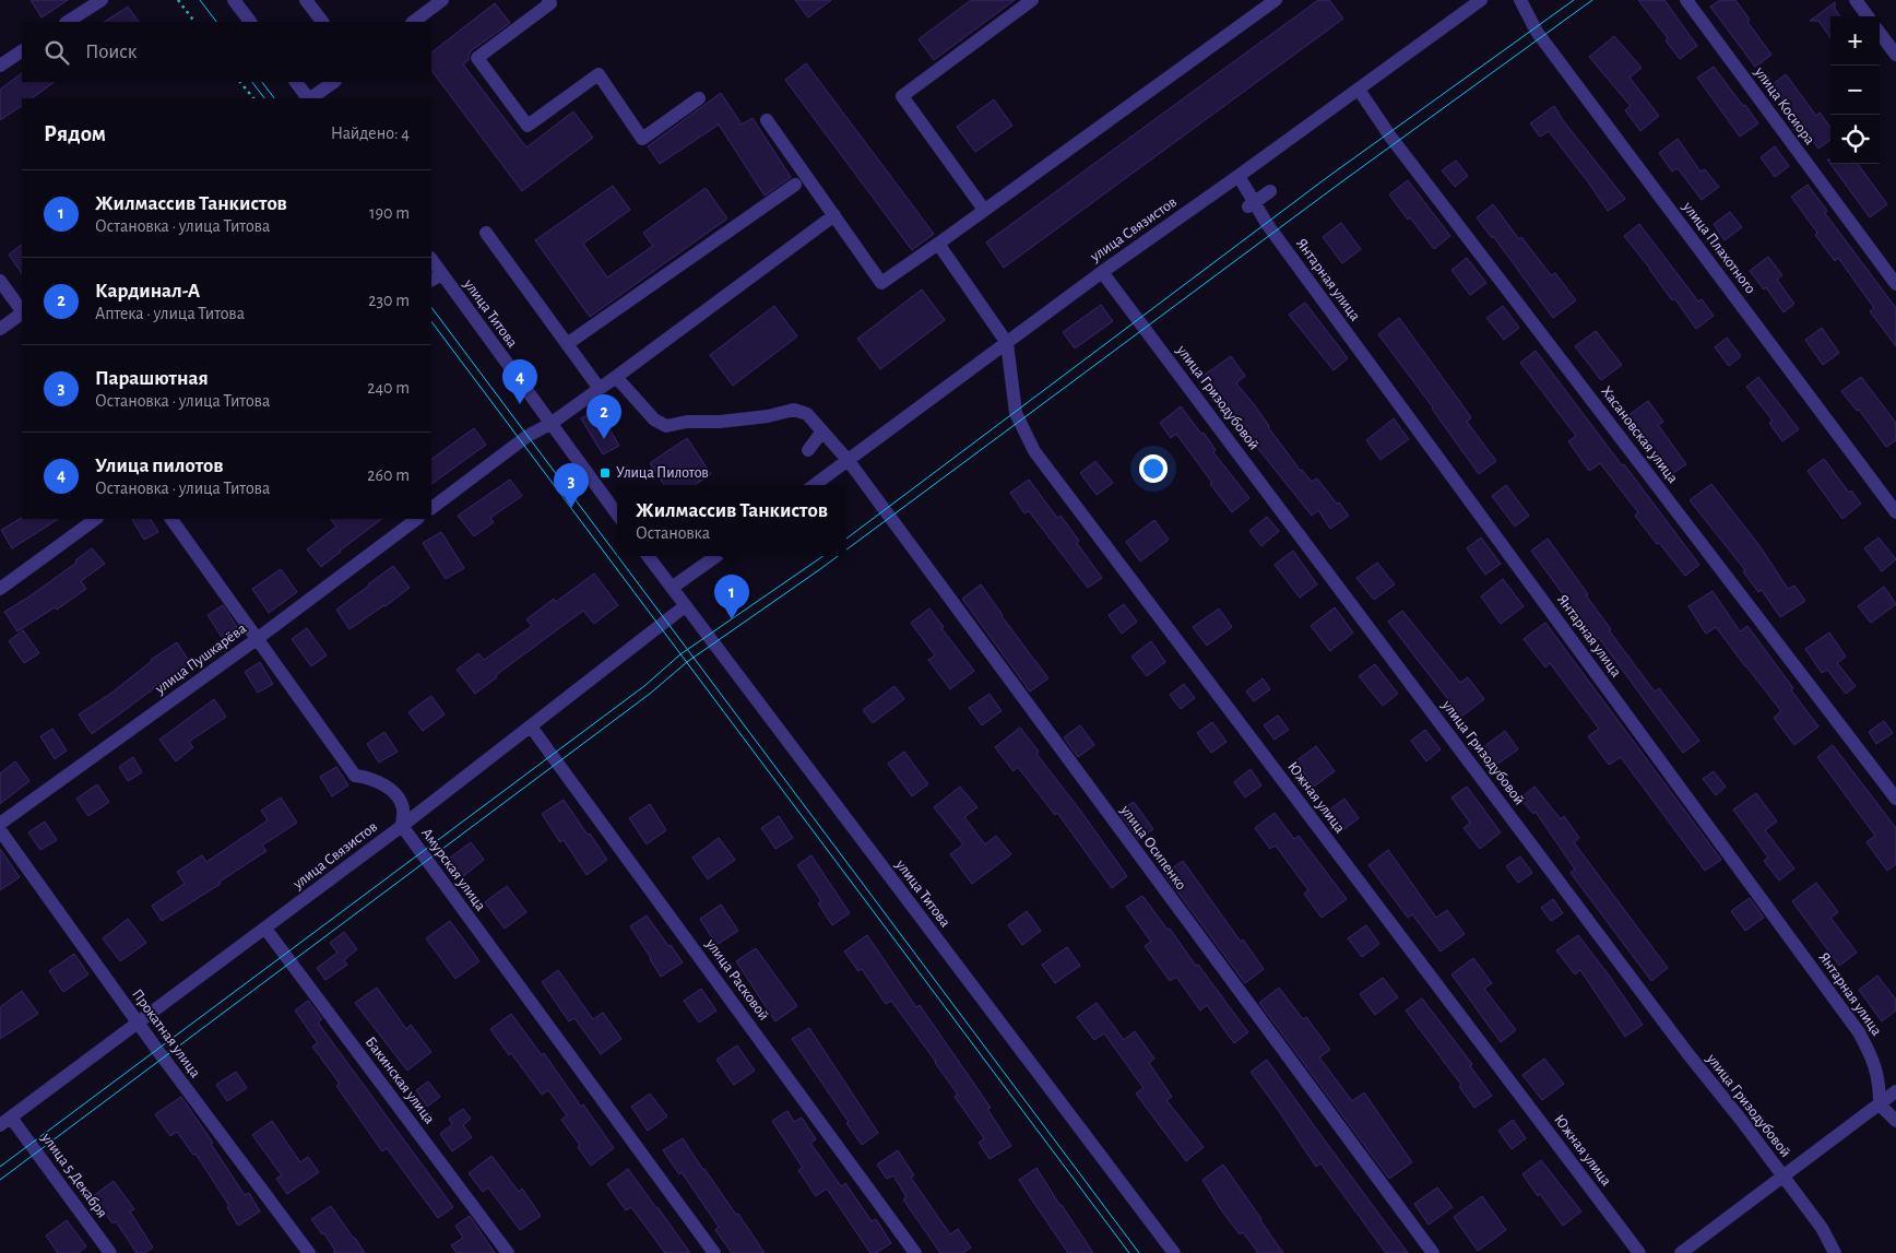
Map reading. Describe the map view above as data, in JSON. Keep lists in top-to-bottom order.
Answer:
{
  "streets": {
    "street": [
      "улица Косиора",
      "улица Связистов",
      "улица Плахотного",
      "Янтарная улица",
      "улица Титова",
      "улица Гризодубовой",
      "Хасановская улица",
      "улица Пушкарёва",
      "Южная улица",
      "улица Осипенко",
      "Амурская улица",
      "улица Расковой",
      "Прокатная улица",
      "Бакинская улица",
      "улица 5 Декабря"
    ]
  },
  "crossings": [
    ["улица Связистов", "Янтарная улица"],
    ["улица Связистов", "улица Титова"],
    ["улица Связистов", "улица Гризодубовой"],
    ["улица Связистов", "Хасановская улица"],
    ["улица Связистов", "Южная улица"],
    ["улица Связистов", "улица Осипенко"],
    ["улица Связистов", "Амурская улица"],
    ["улица Связистов", "улица Расковой"],
    ["улица Связистов", "Прокатная улица"],
    ["улица Связистов", "Бакинская улица"],
    ["улица Связистов", "улица 5 Декабря"],
    ["улица Пушкарёва", "Амурская улица"]
  ],
  "places": {
    "transit": ["Улица Пилотов"]
  },
  "page": {
    "map_buttons": ["+", "−"],
    "search": "Поиск",
    "heading": ["Рядом", "Найдено: 4"],
    "list": [
      {
        "mark": "1",
        "name": "Жилмассив Танкистов",
        "note": "Остановка · улица Титова",
        "value": "190 m"
      },
      {
        "mark": "2",
        "name": "Кардинал-А",
        "note": "Аптека · улица Титова",
        "value": "230 m"
      },
      {
        "mark": "3",
        "name": "Парашютная",
        "note": "Остановка · улица Титова",
        "value": "240 m"
      },
      {
        "mark": "4",
        "name": "Улица пилотов",
        "note": "Остановка · улица Титова",
        "value": "260 m"
      }
    ],
    "pins": [
      "4",
      "2",
      "3",
      "1"
    ],
    "popup": ["Жилмассив Танкистов", "Остановка"]
  }
}
